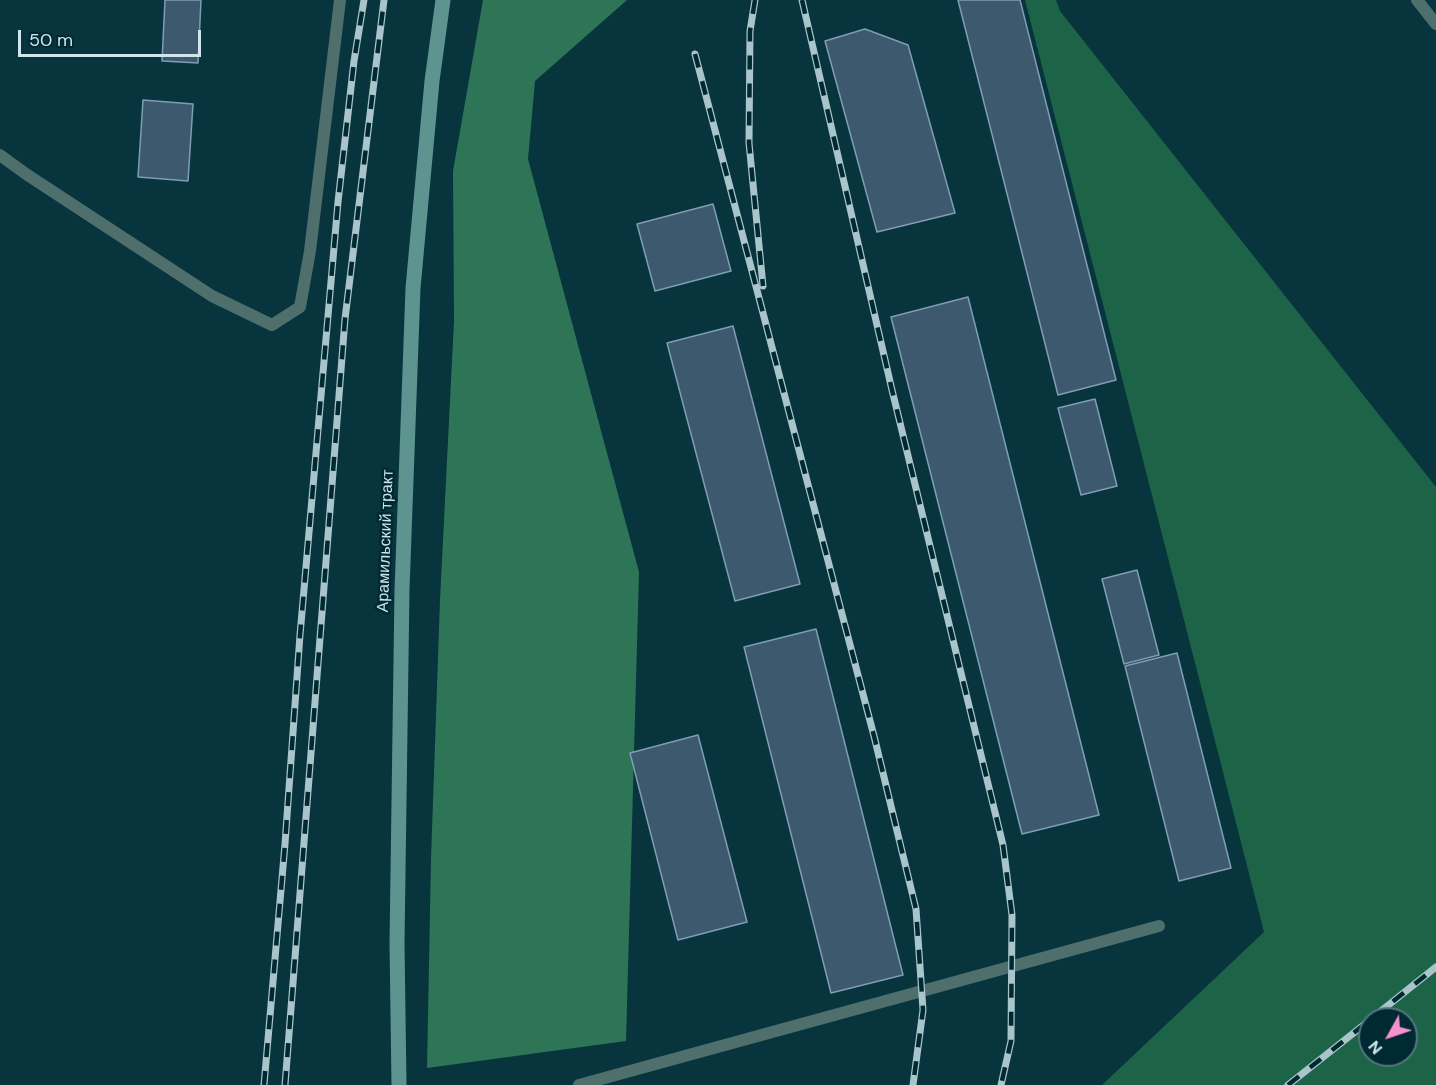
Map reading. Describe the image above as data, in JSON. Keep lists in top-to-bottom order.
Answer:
{
  "streets": {
    "main road": ["Арамильский тракт"]
  },
  "scale_bar": "50 m",
  "north": "bottom left"
}
